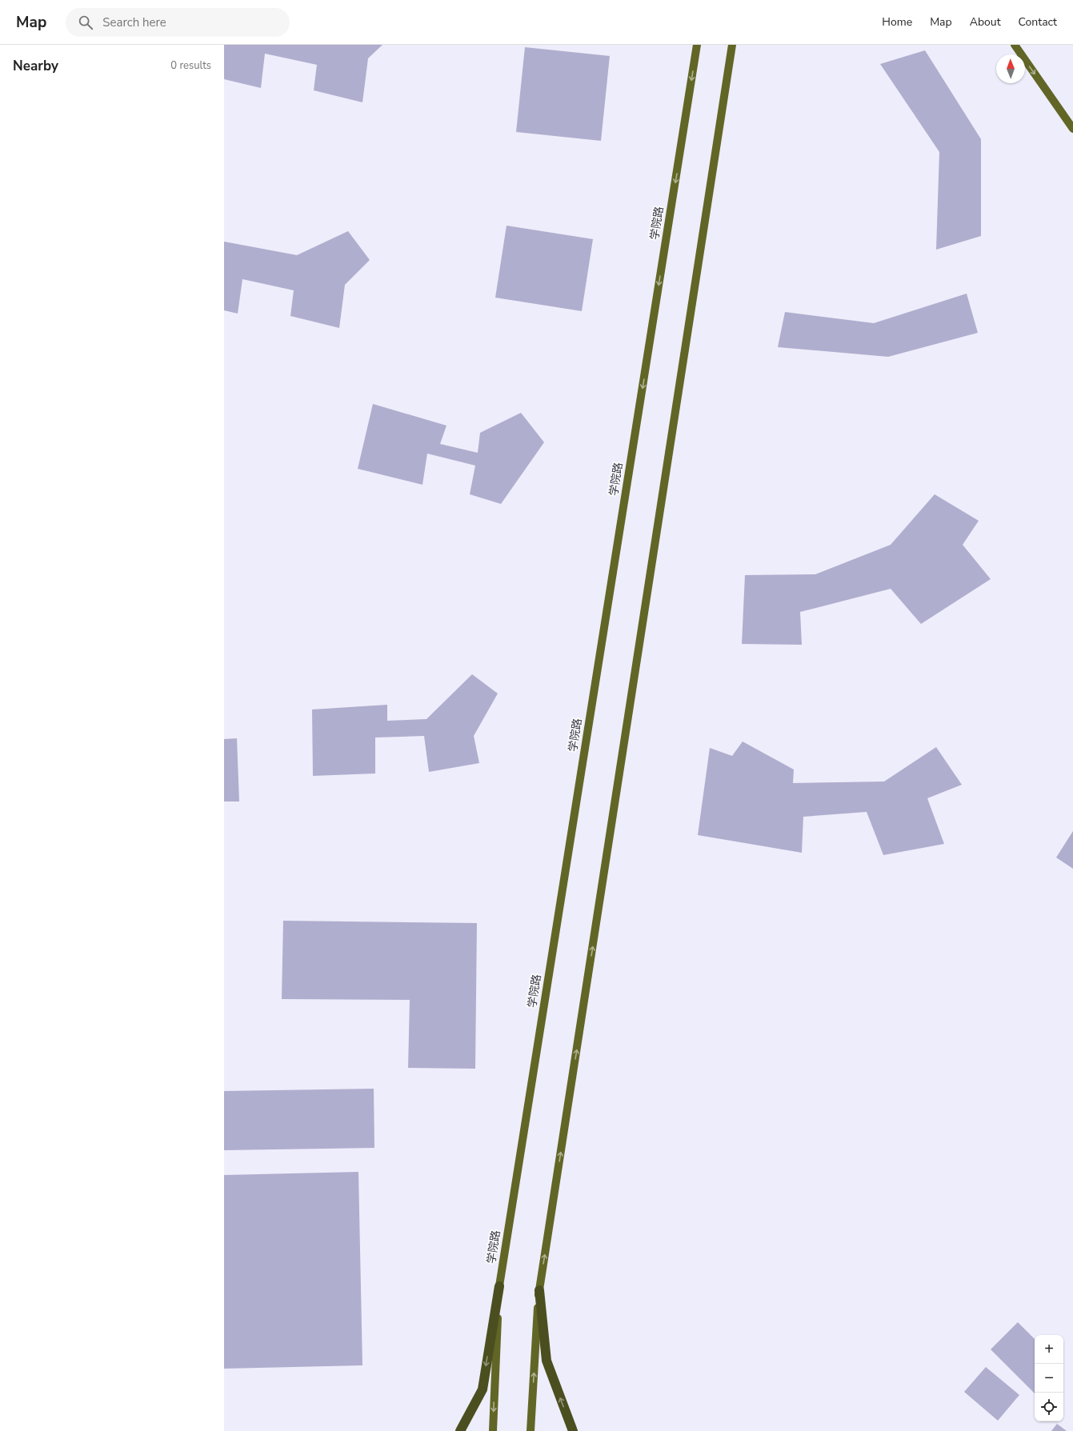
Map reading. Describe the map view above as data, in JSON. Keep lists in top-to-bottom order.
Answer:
{
  "streets": {
    "main road": ["学院路"]
  },
  "north": "top",
  "page": {
    "header": "Map",
    "search": "Search here",
    "nav": [
      "Home",
      "Map",
      "About",
      "Contact"
    ],
    "heading": ["Nearby", "0 results"],
    "map_buttons": ["+", "−"]
  }
}
